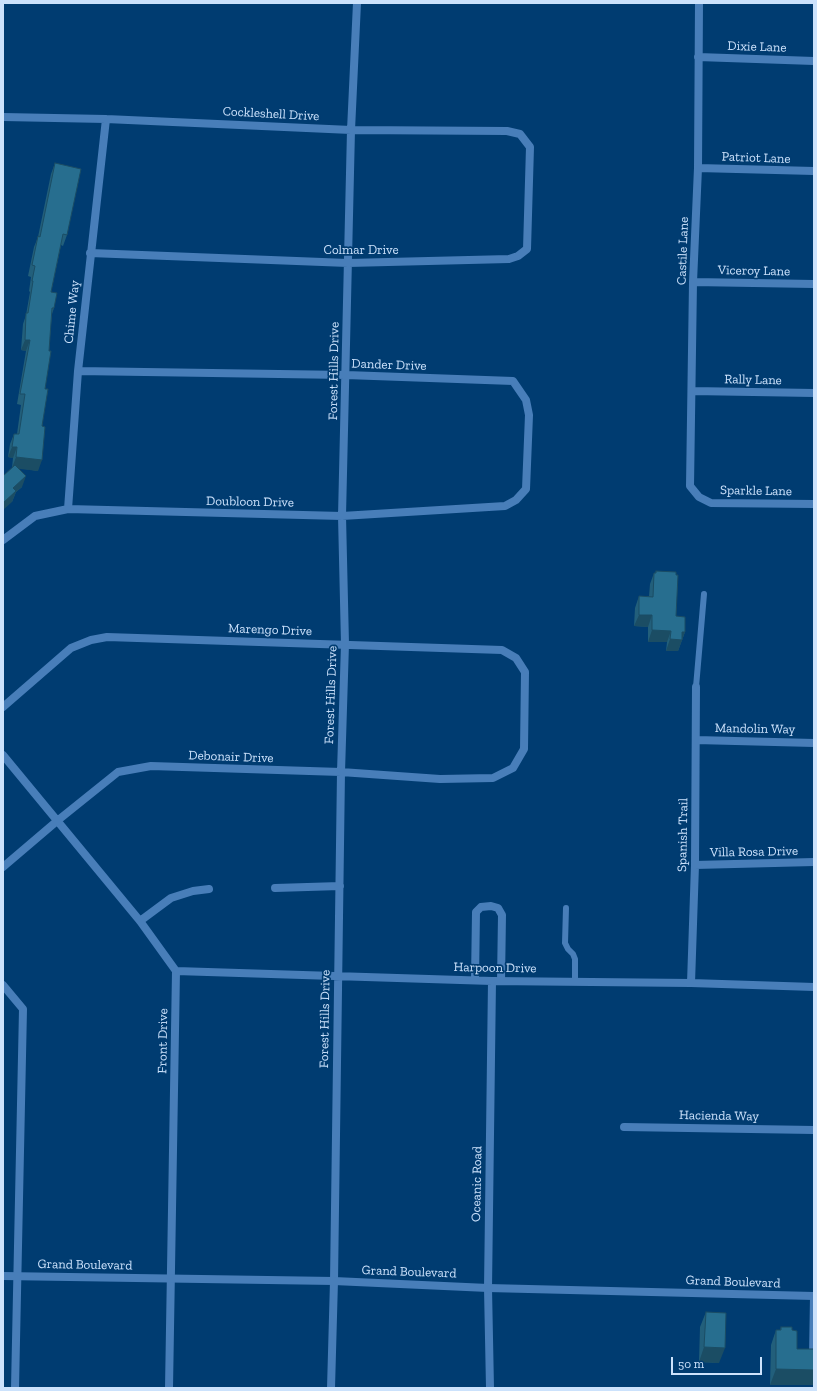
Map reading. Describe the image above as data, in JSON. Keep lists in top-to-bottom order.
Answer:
{
  "streets": {
    "street": [
      "Dixie Lane",
      "Cockleshell Drive",
      "Patriot Lane",
      "Colmar Drive",
      "Castile Lane",
      "Viceroy Lane",
      "Chime Way",
      "Dander Drive",
      "Forest Hills Drive",
      "Rally Lane",
      "Sparkle Lane",
      "Doubloon Drive",
      "Marengo Drive",
      "Mandolin Way",
      "Debonair Drive",
      "Spanish Trail",
      "Villa Rosa Drive",
      "Harpoon Drive",
      "Front Drive",
      "Hacienda Way",
      "Oceanic Road",
      "Grand Boulevard"
    ]
  },
  "crossings": [
    ["Dixie Lane", "Castile Lane"],
    ["Cockleshell Drive", "Colmar Drive"],
    ["Cockleshell Drive", "Chime Way"],
    ["Cockleshell Drive", "Forest Hills Drive"],
    ["Patriot Lane", "Castile Lane"],
    ["Colmar Drive", "Chime Way"],
    ["Colmar Drive", "Forest Hills Drive"],
    ["Castile Lane", "Viceroy Lane"],
    ["Castile Lane", "Rally Lane"],
    ["Castile Lane", "Sparkle Lane"],
    ["Chime Way", "Dander Drive"],
    ["Chime Way", "Doubloon Drive"],
    ["Dander Drive", "Forest Hills Drive"],
    ["Dander Drive", "Doubloon Drive"],
    ["Forest Hills Drive", "Doubloon Drive"],
    ["Forest Hills Drive", "Marengo Drive"],
    ["Forest Hills Drive", "Debonair Drive"],
    ["Forest Hills Drive", "Harpoon Drive"],
    ["Forest Hills Drive", "Grand Boulevard"],
    ["Marengo Drive", "Debonair Drive"],
    ["Mandolin Way", "Spanish Trail"],
    ["Spanish Trail", "Villa Rosa Drive"],
    ["Spanish Trail", "Harpoon Drive"],
    ["Harpoon Drive", "Front Drive"],
    ["Harpoon Drive", "Oceanic Road"],
    ["Front Drive", "Grand Boulevard"],
    ["Oceanic Road", "Grand Boulevard"]
  ],
  "scale_bar": "50 m"
}
